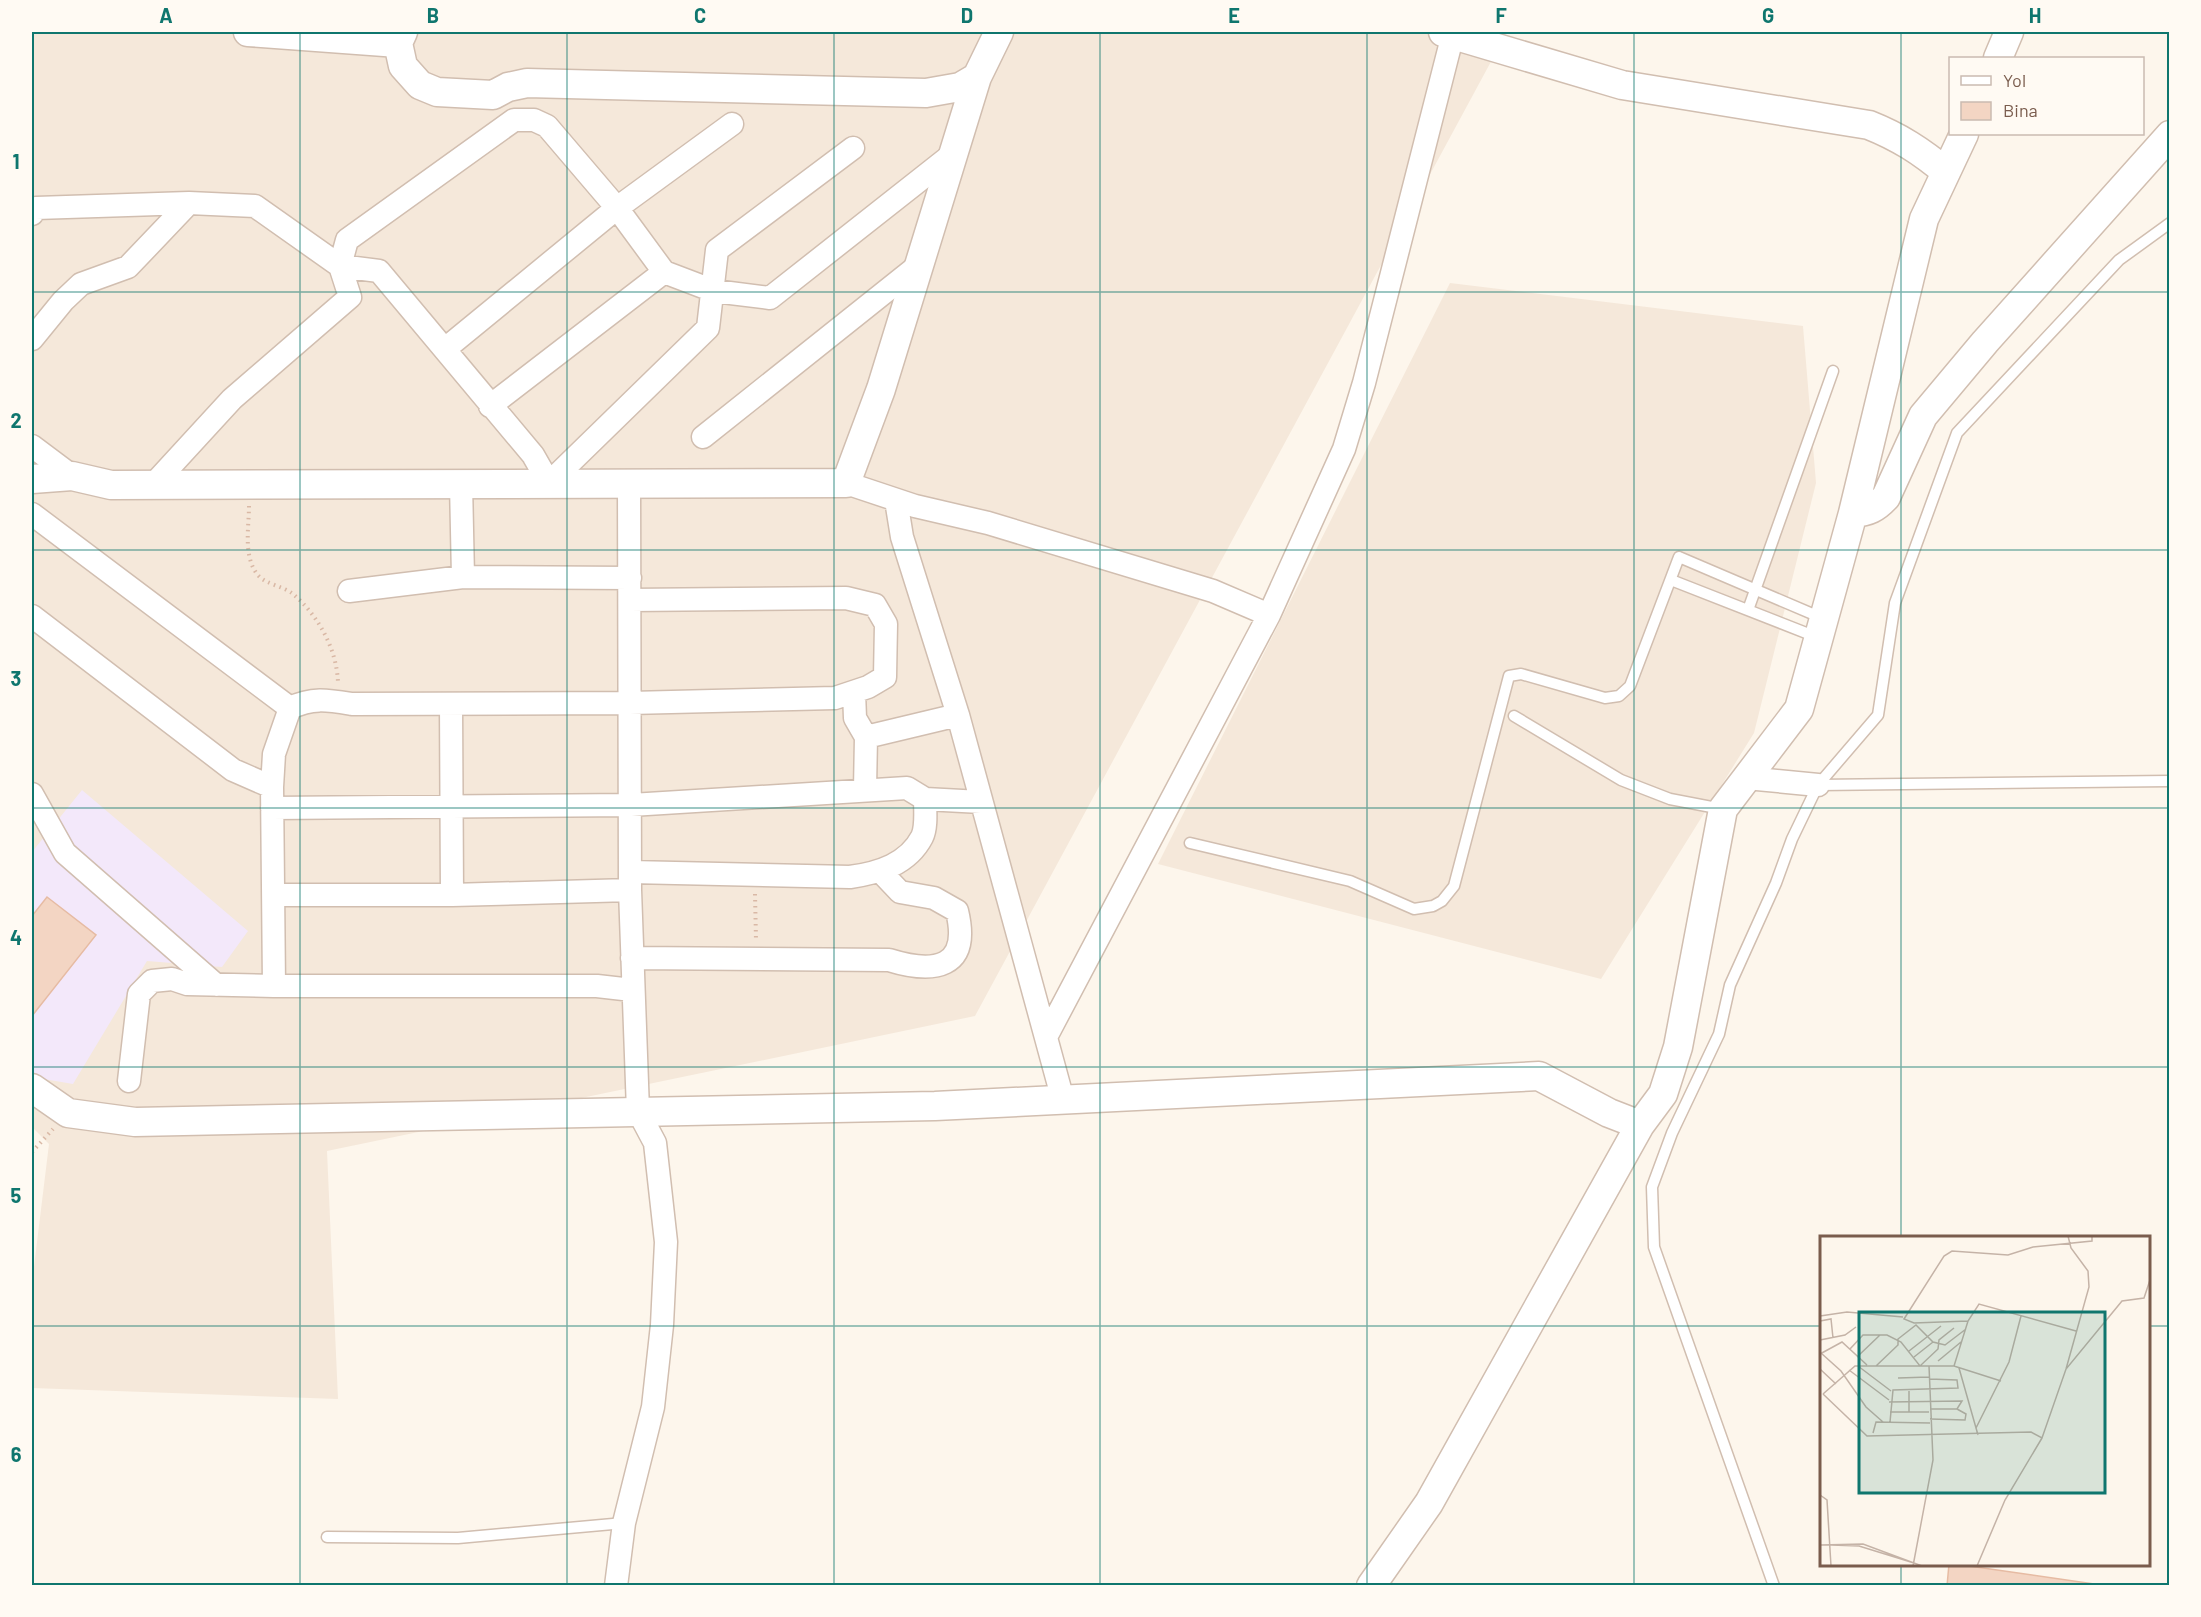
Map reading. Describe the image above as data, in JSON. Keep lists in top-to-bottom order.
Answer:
{
  "legend": ["Yol", "Bina"],
  "grid": {
    "columns": [
      "A",
      "B",
      "C",
      "D",
      "E",
      "F",
      "G",
      "H"
    ],
    "rows": [
      "1",
      "2",
      "3",
      "4",
      "5",
      "6"
    ]
  }
}
